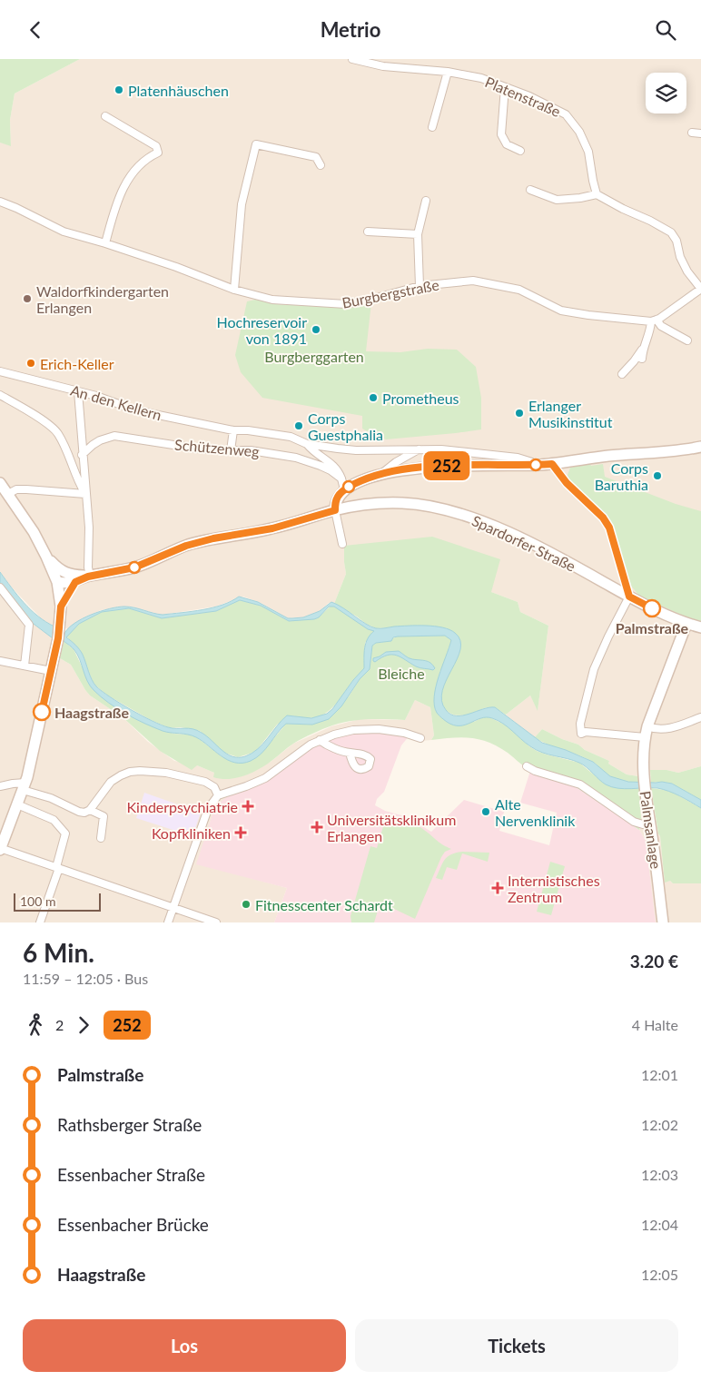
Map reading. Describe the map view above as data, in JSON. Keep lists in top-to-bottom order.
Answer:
{
  "streets": {
    "street": [
      "Platenstraße",
      "Burgbergstraße",
      "An den Kellern",
      "Schützenweg",
      "Spardorfer Straße",
      "Palmsanlage"
    ]
  },
  "crossings": [
    ["An den Kellern", "Schützenweg"]
  ],
  "parks": ["Burgberggarten", "Bleiche"],
  "places": {
    "other": [
      "Platenhäuschen",
      "Waldorfkindergarten Erlangen",
      "Hochreservoir von 1891",
      "Erich-Keller",
      "Prometheus",
      "Erlanger Musikinstitut",
      "Corps Guestphalia",
      "Corps Baruthia",
      "Palmstraße",
      "Haagstraße",
      "Alte Nervenklinik",
      "Fitnesscenter Schardt"
    ],
    "health": [
      "Kinderpsychiatrie",
      "Universitätsklinikum Erlangen",
      "Kopfkliniken",
      "Internistisches Zentrum"
    ]
  },
  "lines": ["bus line 252"],
  "scale_bar": "100 m",
  "page": {
    "header": "Metrio",
    "on_map": "252",
    "scale": "100 m",
    "heading": ["6 Min.", "11:59 – 12:05 · Bus", "3.20 €"],
    "legs": ["2", "252", "4 Halte"],
    "list": [
      {
        "name": "Palmstraße",
        "value": "12:01"
      },
      {
        "name": "Rathsberger Straße",
        "value": "12:02"
      },
      {
        "name": "Essenbacher Straße",
        "value": "12:03"
      },
      {
        "name": "Essenbacher Brücke",
        "value": "12:04"
      },
      {
        "name": "Haagstraße",
        "value": "12:05"
      }
    ],
    "buttons": ["Los", "Tickets"]
  }
}
